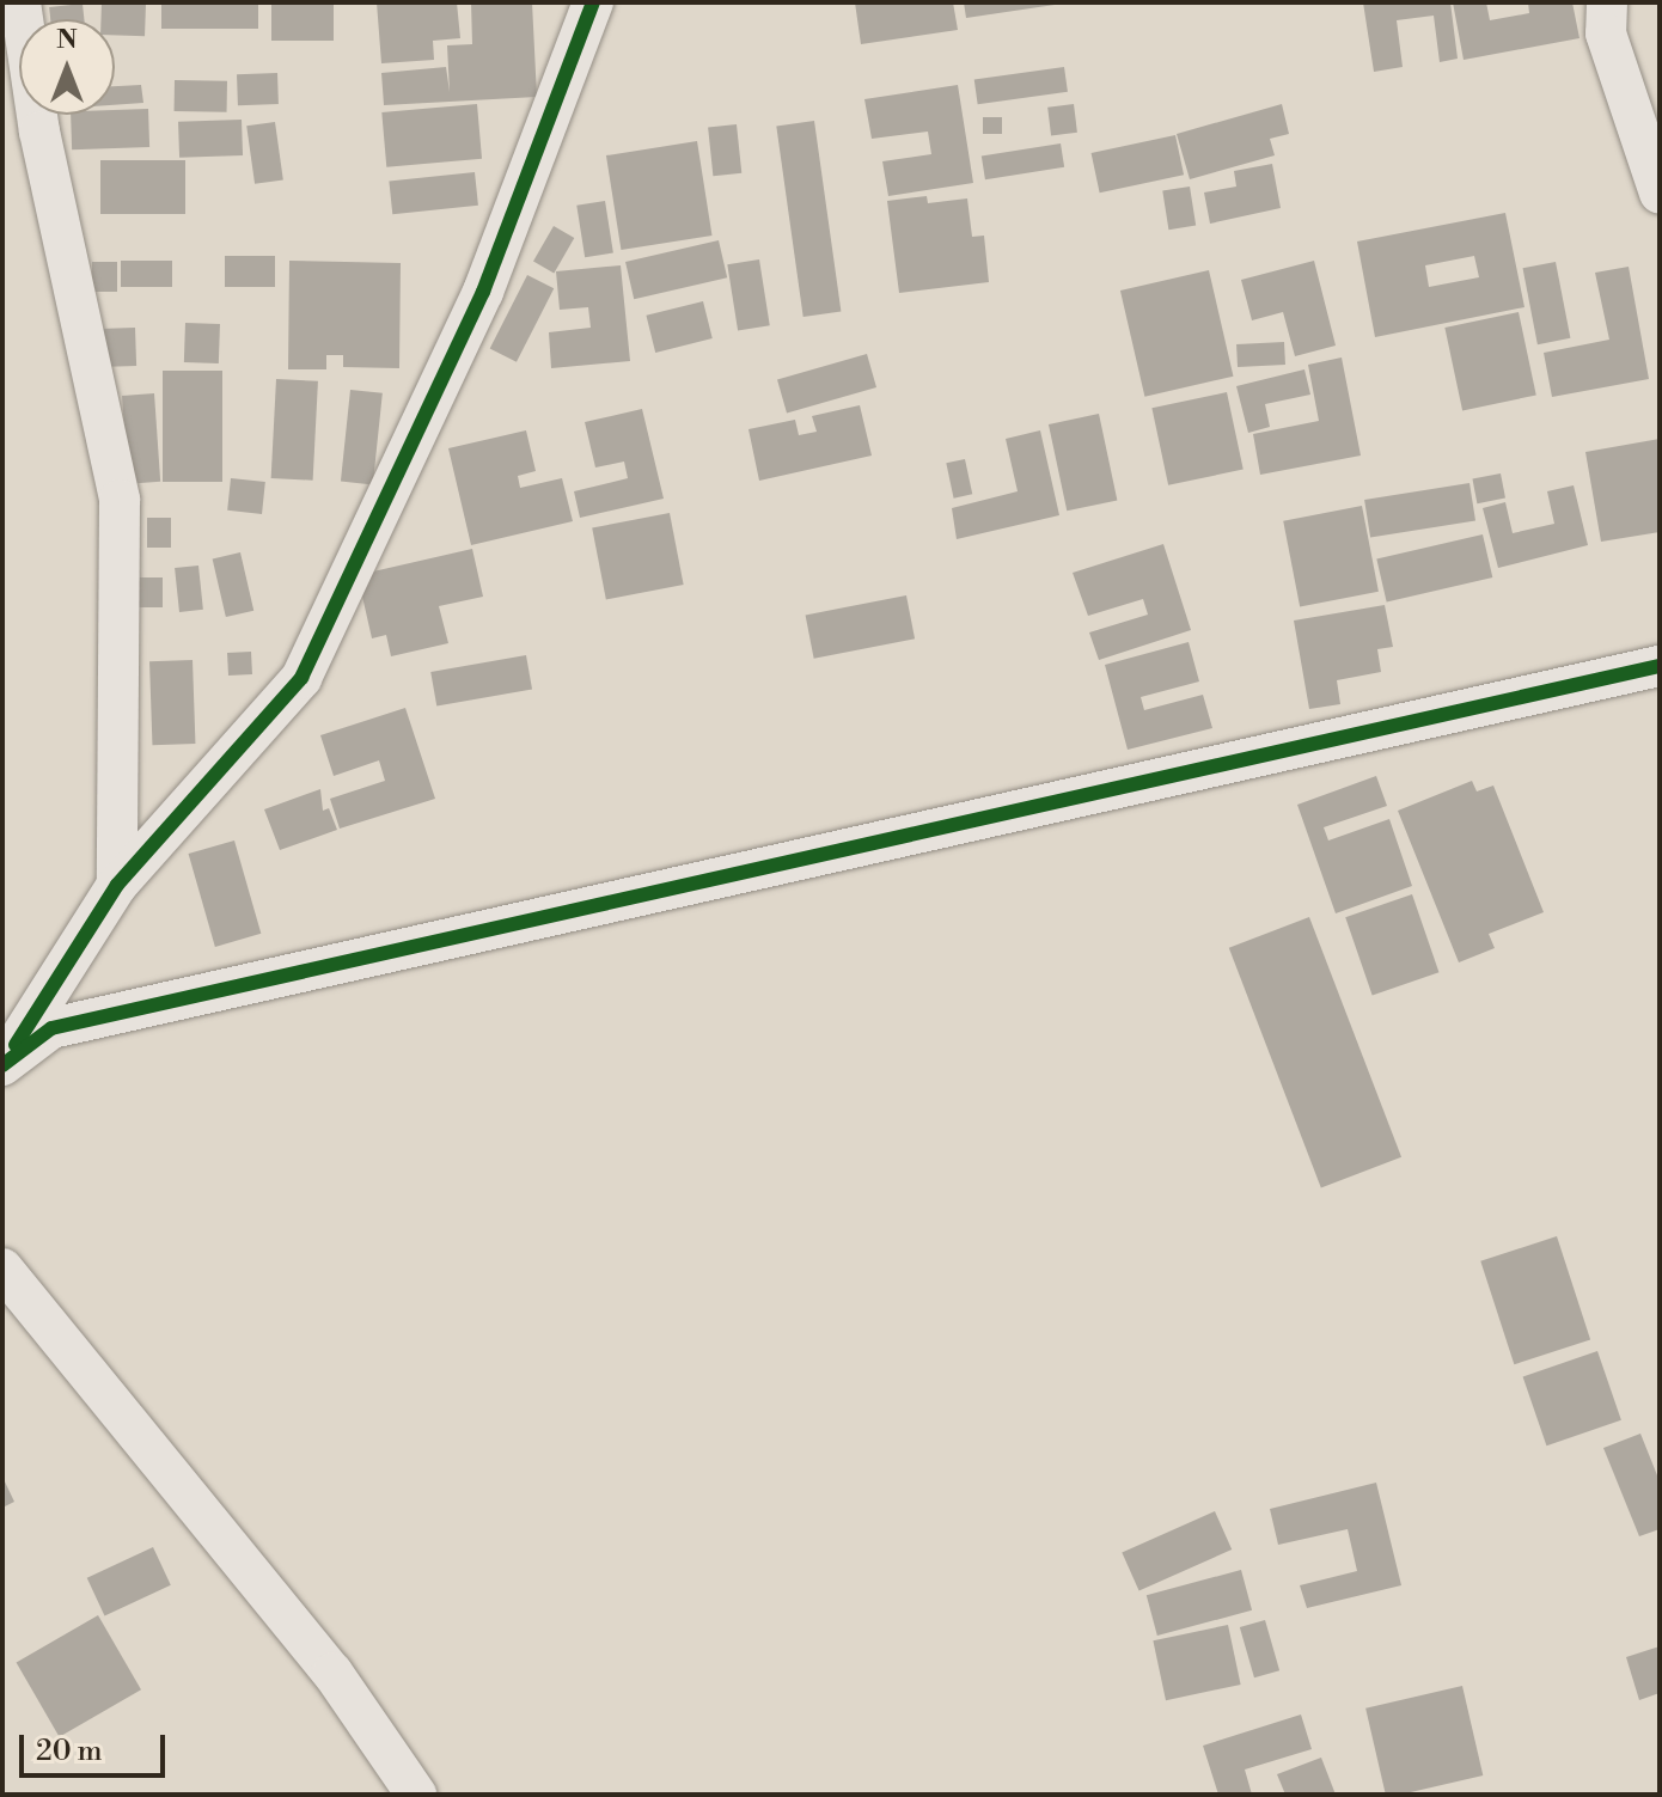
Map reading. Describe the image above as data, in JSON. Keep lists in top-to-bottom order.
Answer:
{
  "scale_bar": "20 m",
  "north": "top"
}
